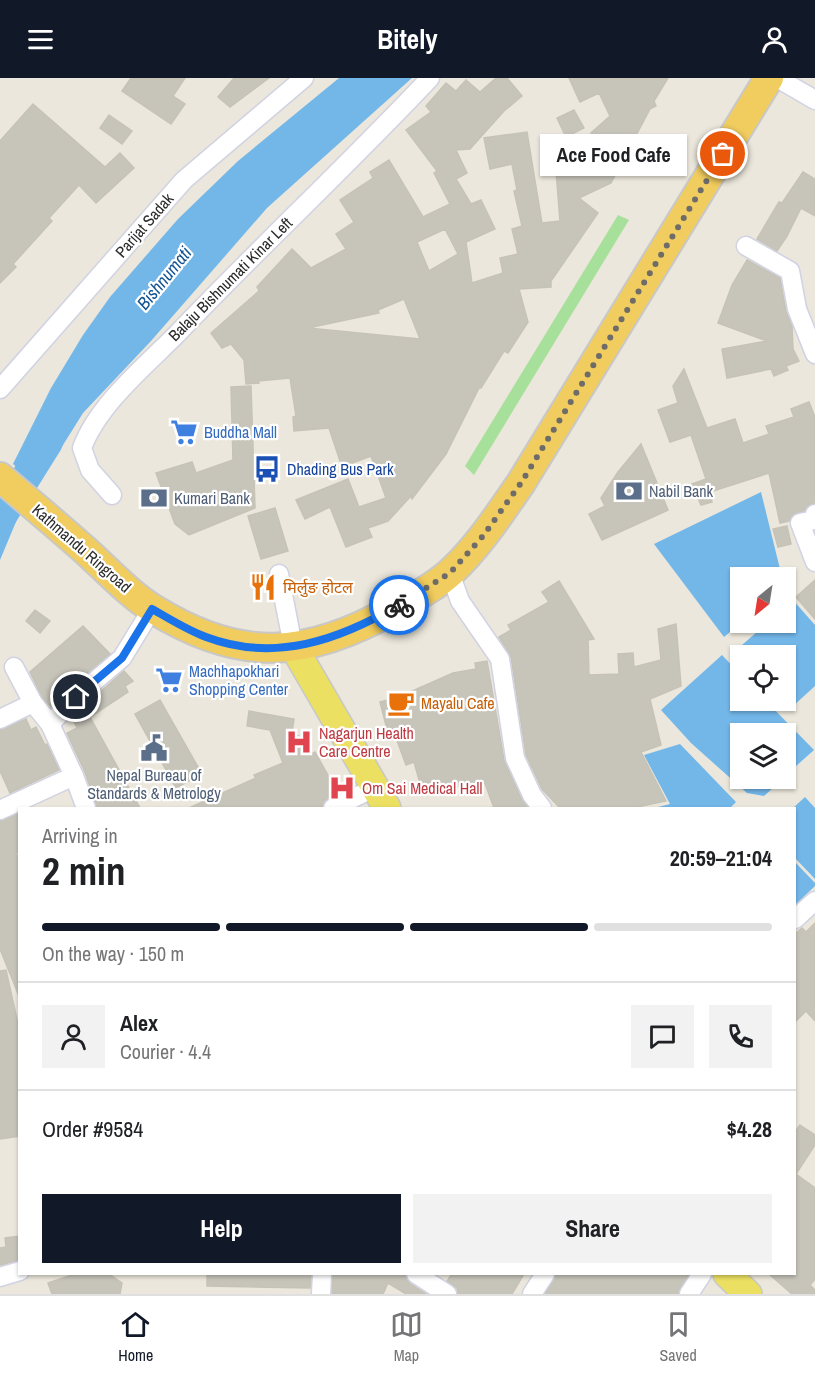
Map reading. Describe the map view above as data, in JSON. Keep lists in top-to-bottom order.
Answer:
{
  "streets": {
    "highway": ["Kathmandu Ringroad"],
    "street": ["Parijat Sadak", "Balaju Bishnumati Kinar Left"]
  },
  "water": ["Bishnumati"],
  "places": {
    "other": ["Ace Food Cafe"],
    "supermarket": ["Buddha Mall", "Machhapokhari Shopping Center"],
    "bus stop": ["Dhading Bus Park"],
    "bank": ["Nabil Bank", "Kumari Bank"],
    "restaurant": ["मिर्लुङ होटल"],
    "cafe": ["Mayalu Cafe"],
    "hospital": ["Nagarjun Health Care Centre", "Om Sai Medical Hall"],
    "public building": ["Nepal Bureau of Standards & Metrology"]
  },
  "north": "bottom left",
  "page": {
    "header": "Bitely",
    "bubble": "Ace Food Cafe",
    "heading": ["2 min", "Arriving in", "20:59–21:04"],
    "panel": [
      "Alex",
      "Courier · 4.4",
      "Order #9584",
      "$4.28"
    ],
    "bar": "On the way · 150 m",
    "buttons": ["Help", "Share"],
    "tabs": ["Home", "Map", "Saved"]
  }
}
